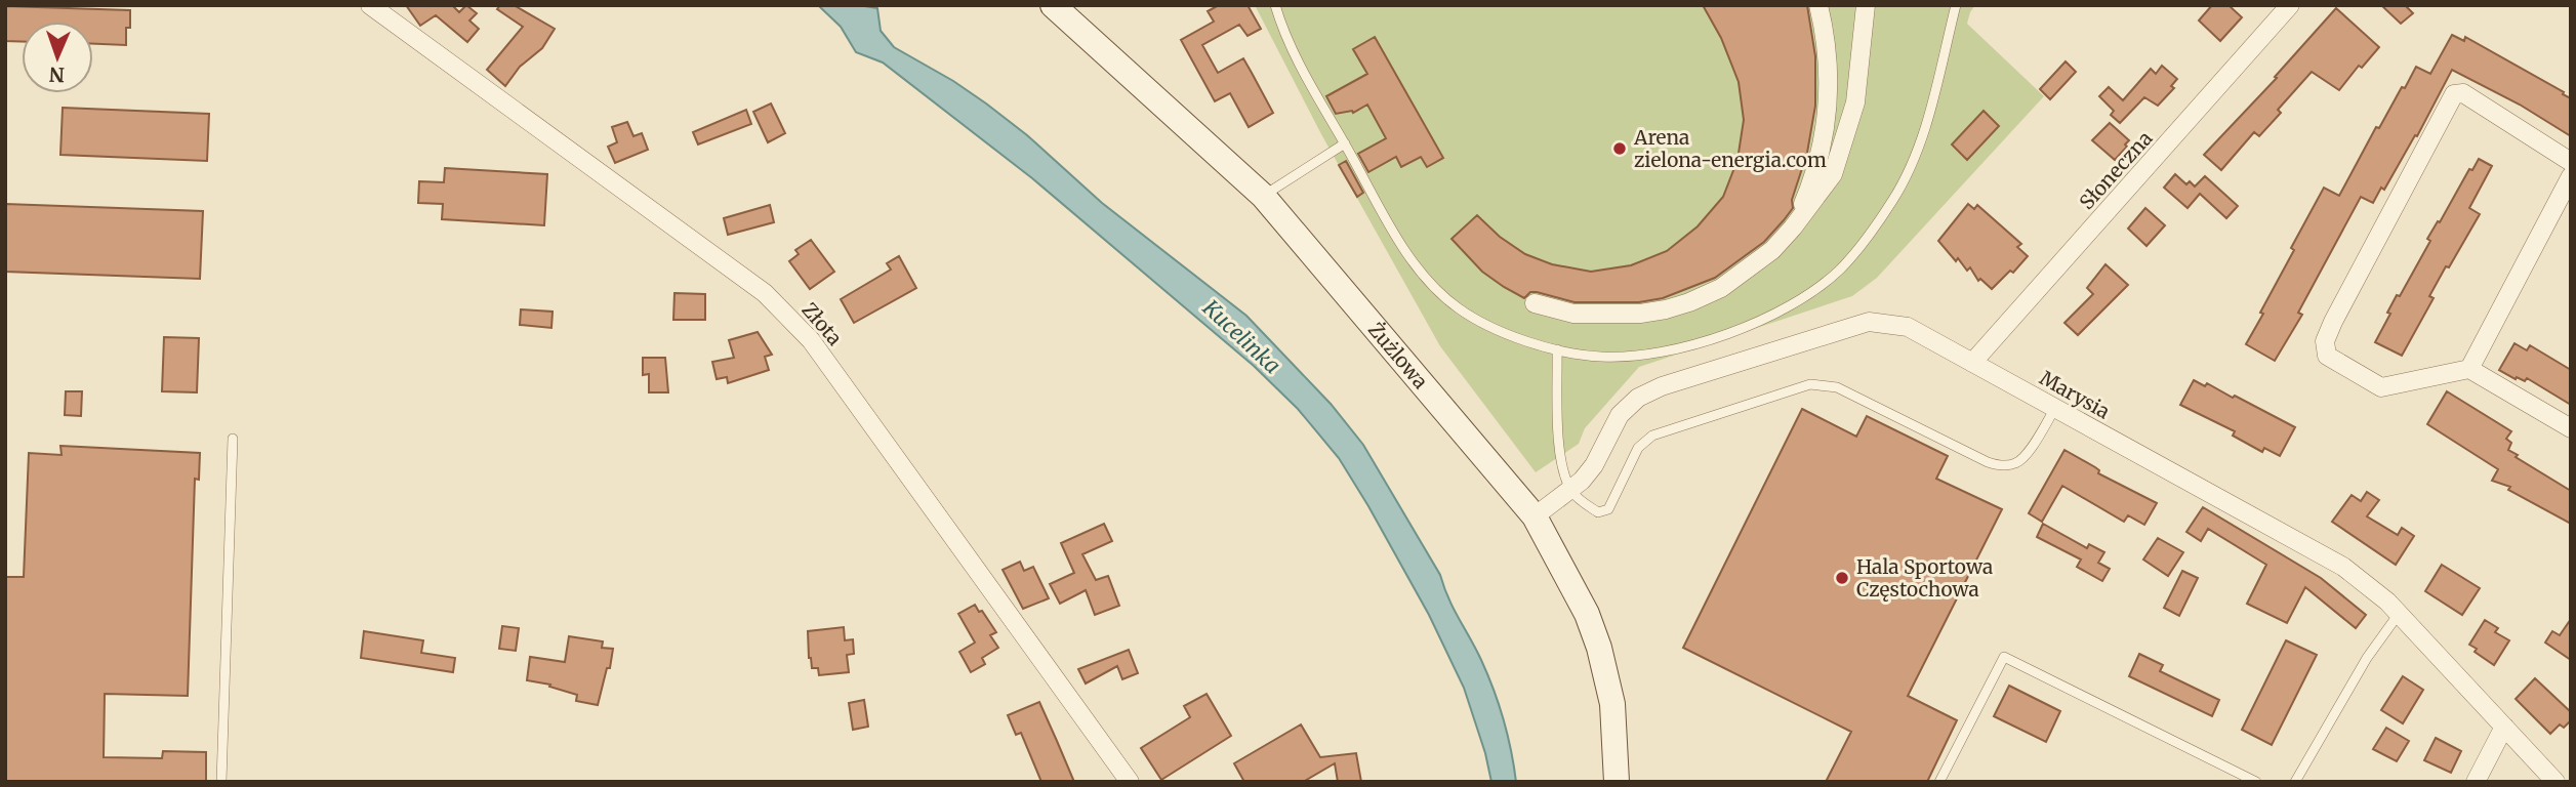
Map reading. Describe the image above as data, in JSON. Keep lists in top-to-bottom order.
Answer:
{
  "streets": {
    "street": [
      "Słoneczna",
      "Złota",
      "Żużlowa",
      "Marysia"
    ]
  },
  "crossings": [
    ["Słoneczna", "Marysia"],
    ["Żużlowa", "Marysia"]
  ],
  "water": ["Kucelinka"],
  "places": ["Arena zielona-energia.com", "Hala Sportowa Częstochowa"],
  "north": "bottom"
}
